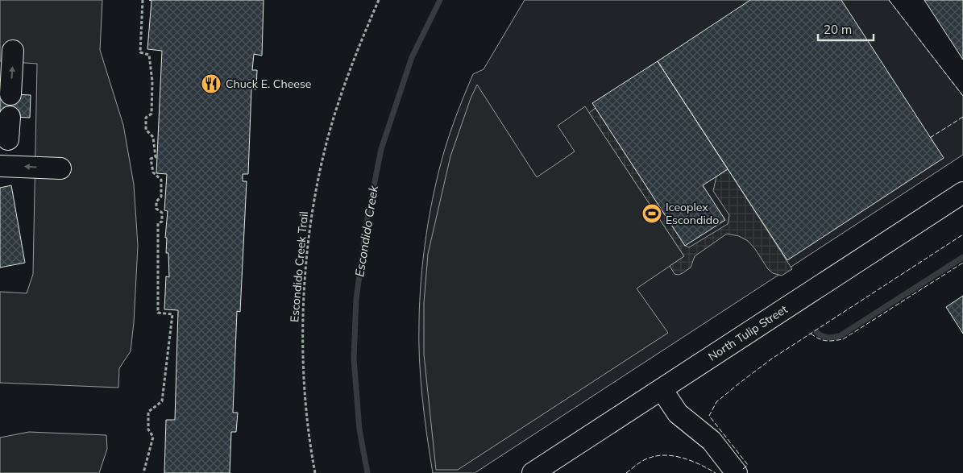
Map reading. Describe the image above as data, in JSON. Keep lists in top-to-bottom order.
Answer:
{
  "streets": {
    "street": ["North Tulip Street"],
    "path": ["Escondido Creek Trail"]
  },
  "water": ["Escondido Creek"],
  "places": {
    "restaurant": ["Chuck E. Cheese"],
    "sports": ["Iceoplex Escondido"]
  },
  "scale_bar": "20 m"
}
